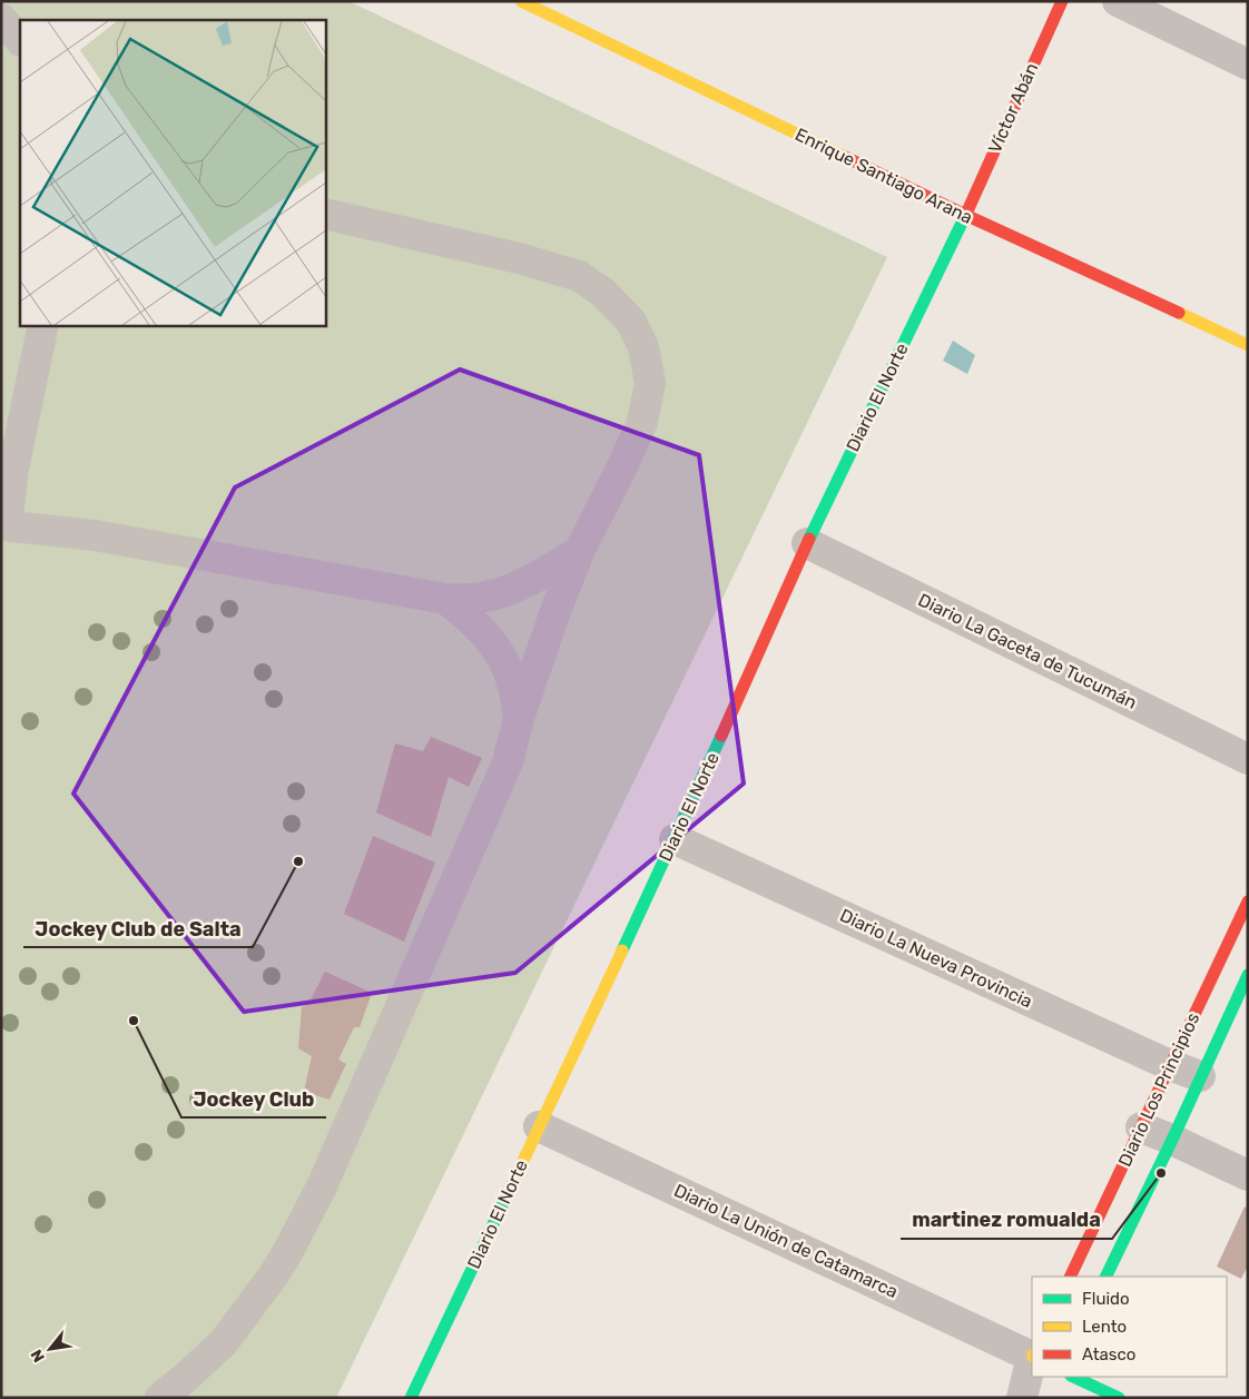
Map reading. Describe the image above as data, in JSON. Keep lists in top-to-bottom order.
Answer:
{
  "streets": {
    "street": [
      "Víctor Abán",
      "Enrique Santiago Arana",
      "Diario El Norte",
      "Diario La Gaceta de Tucumán",
      "Diario La Nueva Provincia",
      "Diario Los Principios",
      "Diario La Unión de Catamarca"
    ]
  },
  "crossings": [
    ["Víctor Abán", "Enrique Santiago Arana"],
    ["Víctor Abán", "Diario El Norte"],
    ["Enrique Santiago Arana", "Diario El Norte"],
    ["Diario El Norte", "Diario La Gaceta de Tucumán"],
    ["Diario El Norte", "Diario La Nueva Provincia"],
    ["Diario El Norte", "Diario La Unión de Catamarca"],
    ["Diario La Nueva Provincia", "Diario Los Principios"]
  ],
  "places": ["Jockey Club de Salta", "Jockey Club", "martinez romualda"],
  "legend": ["Fluido", "Lento", "Atasco"],
  "north": "bottom left"
}
